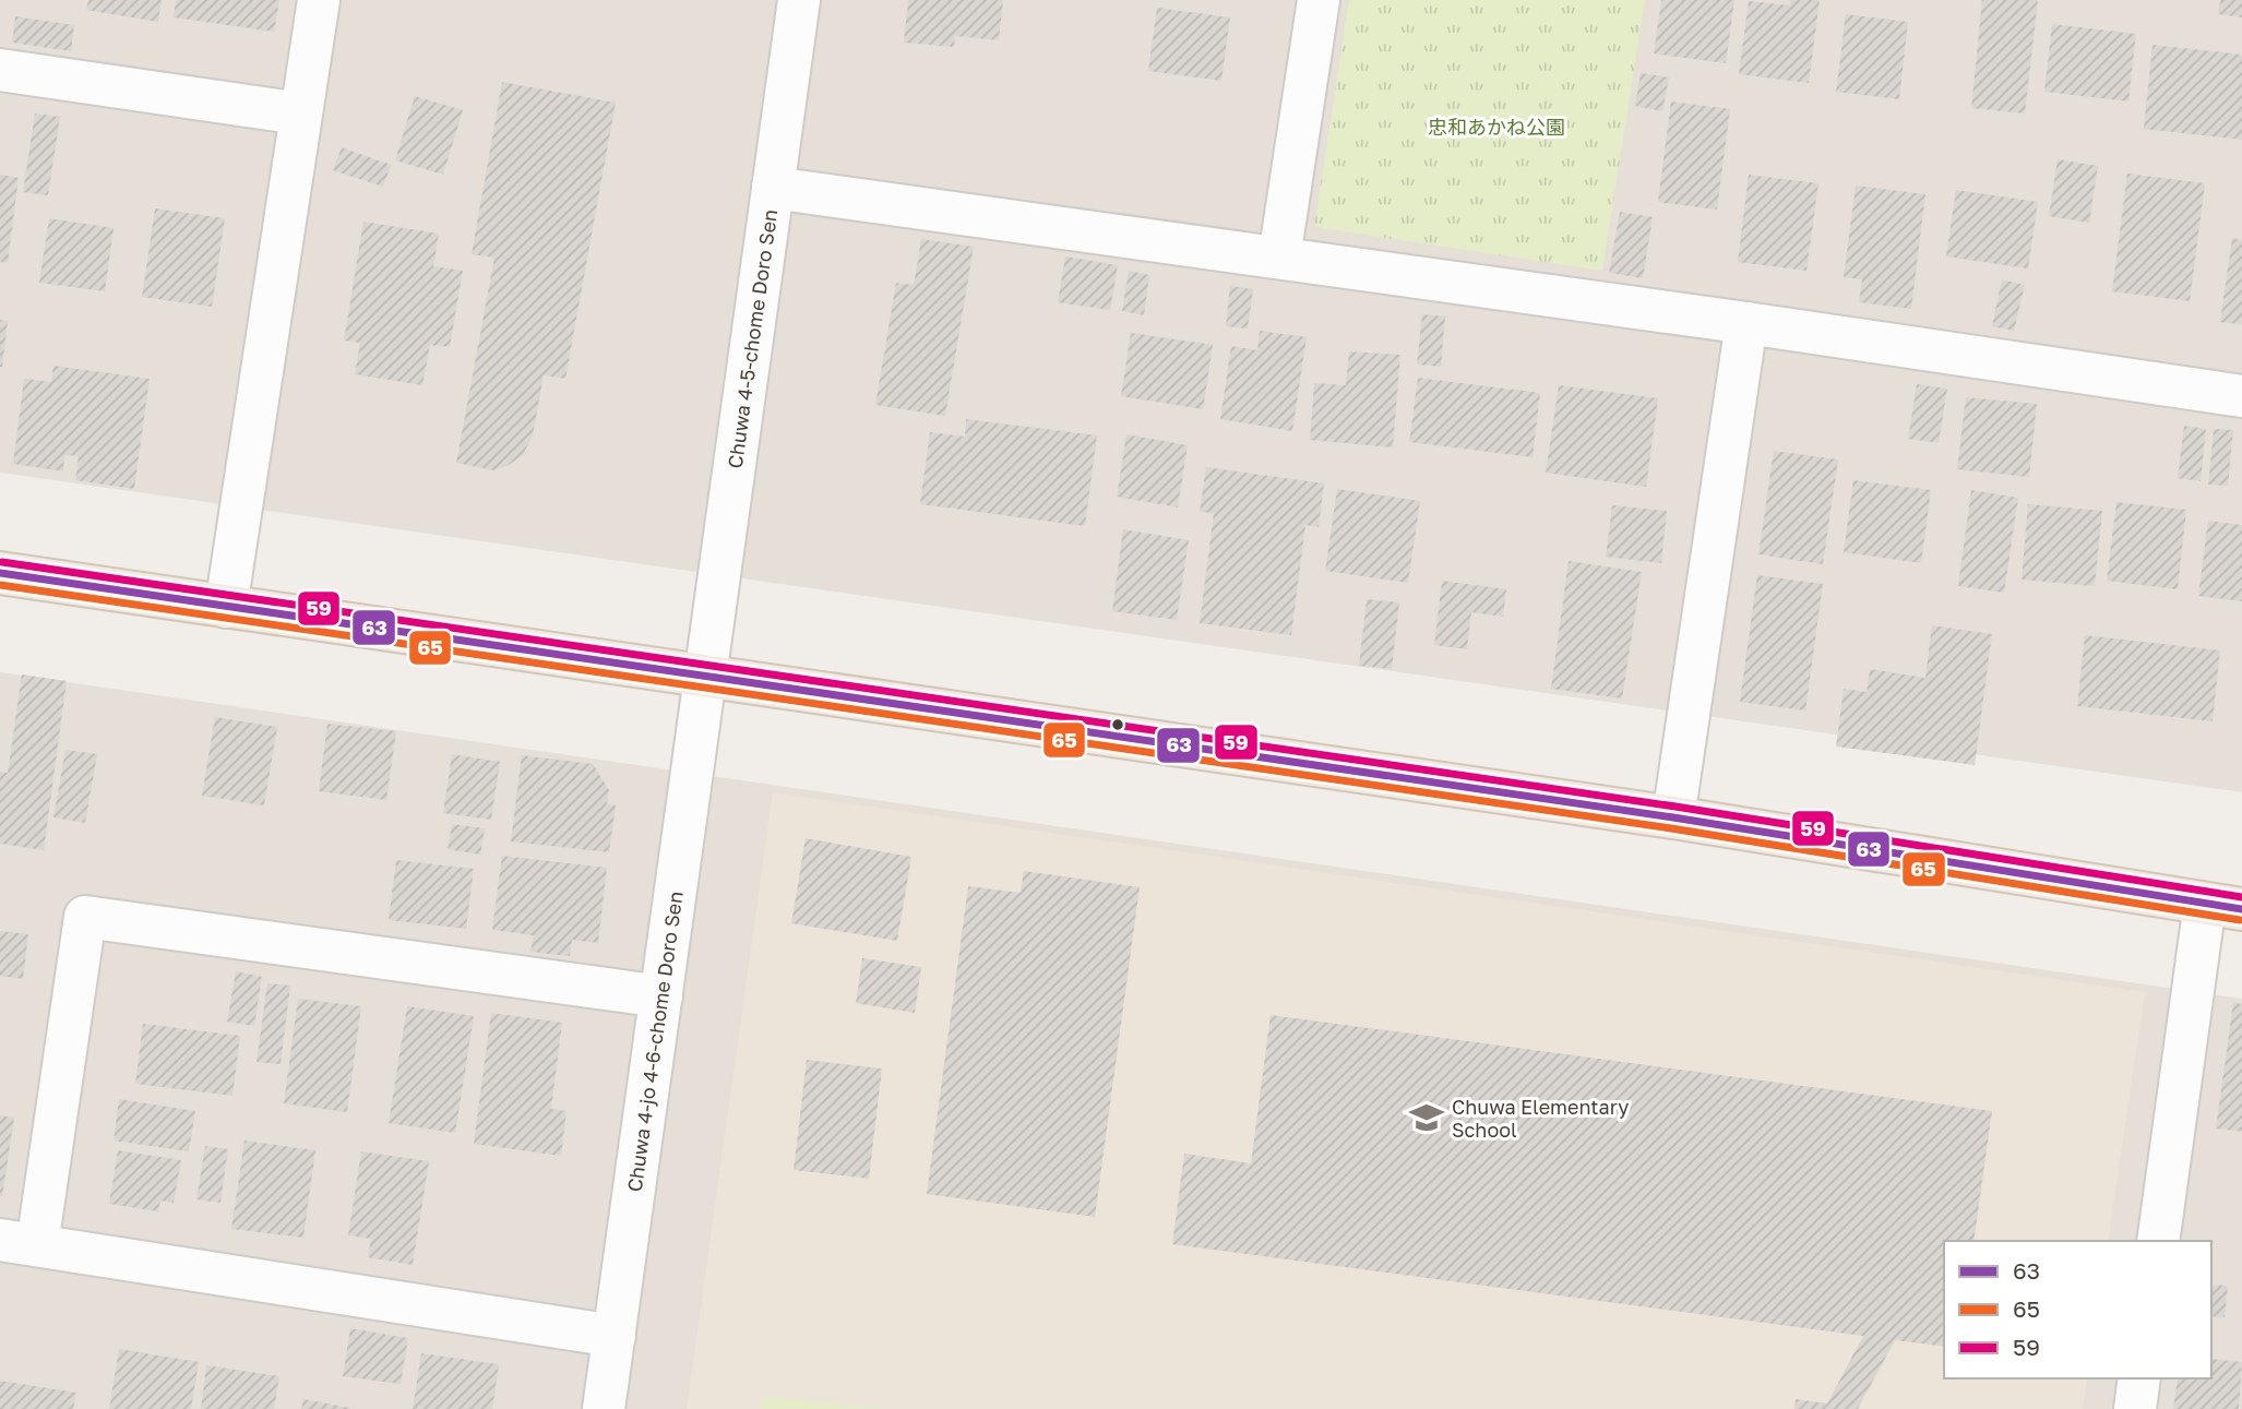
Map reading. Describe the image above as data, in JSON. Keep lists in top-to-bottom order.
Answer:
{
  "streets": {
    "street": ["Chuwa 4-5-chome Doro Sen", "Chuwa 4-jo 4-6-chome Doro Sen"]
  },
  "crossings": [
    ["Chuwa 4-5-chome Doro Sen", "Chuwa 4-jo 4-6-chome Doro Sen"]
  ],
  "parks": ["忠和あかね公園"],
  "places": {
    "school or university": ["Chuwa Elementary School"]
  },
  "lines": ["transit line 59", "transit line 63", "transit line 65"],
  "legend": ["63", "65", "59"]
}
